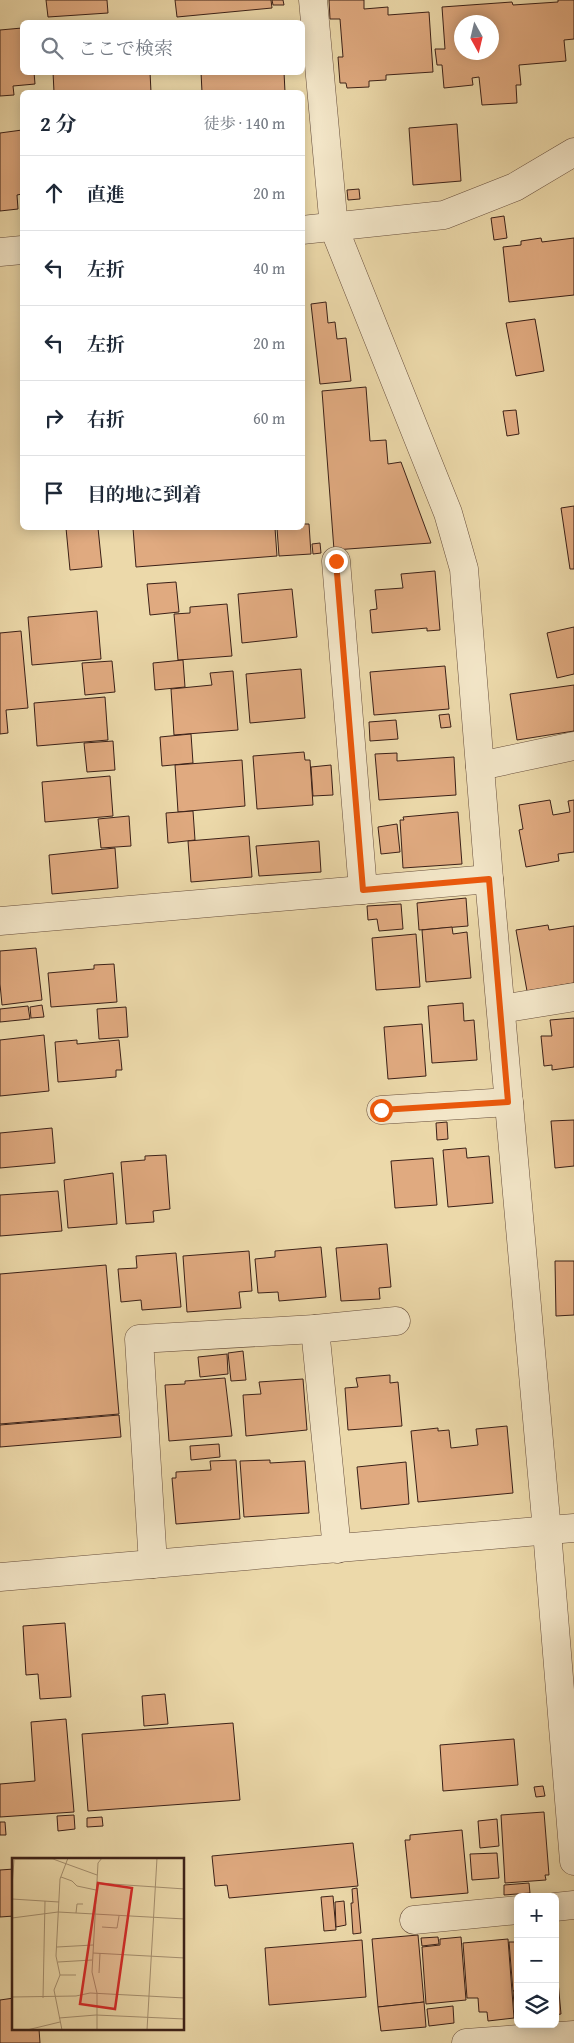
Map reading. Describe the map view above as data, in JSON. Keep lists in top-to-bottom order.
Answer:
{
  "north": "bottom",
  "page": {
    "search": "ここで検索",
    "heading": ["2 分", "徒歩 · 140 m"],
    "list": [
      ["直進", "20 m"],
      ["左折", "40 m"],
      ["左折", "20 m"],
      ["右折", "60 m"],
      "目的地に到着"
    ],
    "map_buttons": ["+", "−"]
  }
}
